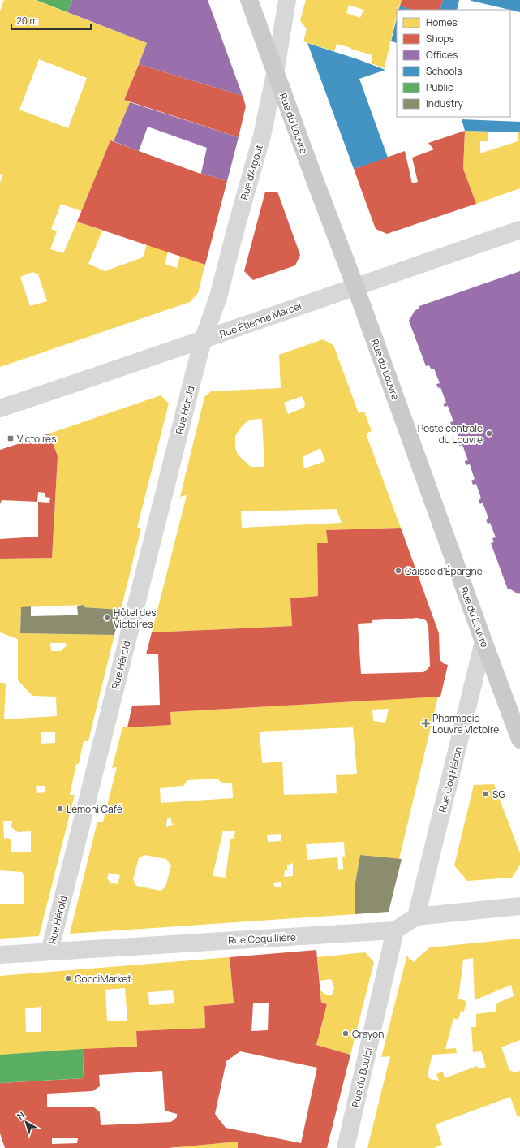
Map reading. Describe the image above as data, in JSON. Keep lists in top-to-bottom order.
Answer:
{
  "streets": {
    "main road": ["Rue du Louvre"],
    "street": [
      "Rue d'Argout",
      "Rue Étienne Marcel",
      "Rue Hérold",
      "Rue Coq Héron",
      "Rue Coquillière",
      "Rue du Bouloi"
    ]
  },
  "crossings": [
    ["Rue du Louvre", "Rue d'Argout"],
    ["Rue du Louvre", "Rue Étienne Marcel"],
    ["Rue du Louvre", "Rue Coq Héron"],
    ["Rue d'Argout", "Rue Étienne Marcel"],
    ["Rue d'Argout", "Rue Hérold"],
    ["Rue Étienne Marcel", "Rue Hérold"],
    ["Rue Hérold", "Rue Coquillière"],
    ["Rue Coq Héron", "Rue Coquillière"],
    ["Rue Coquillière", "Rue du Bouloi"]
  ],
  "places": {
    "other": [
      "Poste centrale du Louvre",
      "Caisse d'Épargne",
      "Hôtel des Victoires",
      "SG",
      "Lémoni Café",
      "CocciMarket",
      "Crayon"
    ],
    "transit": ["Victoires"],
    "health": ["Pharmacie Louvre Victoire"]
  },
  "legend": [
    "Homes",
    "Shops",
    "Offices",
    "Schools",
    "Public",
    "Industry"
  ],
  "scale_bar": "20 m",
  "north": "top left"
}
